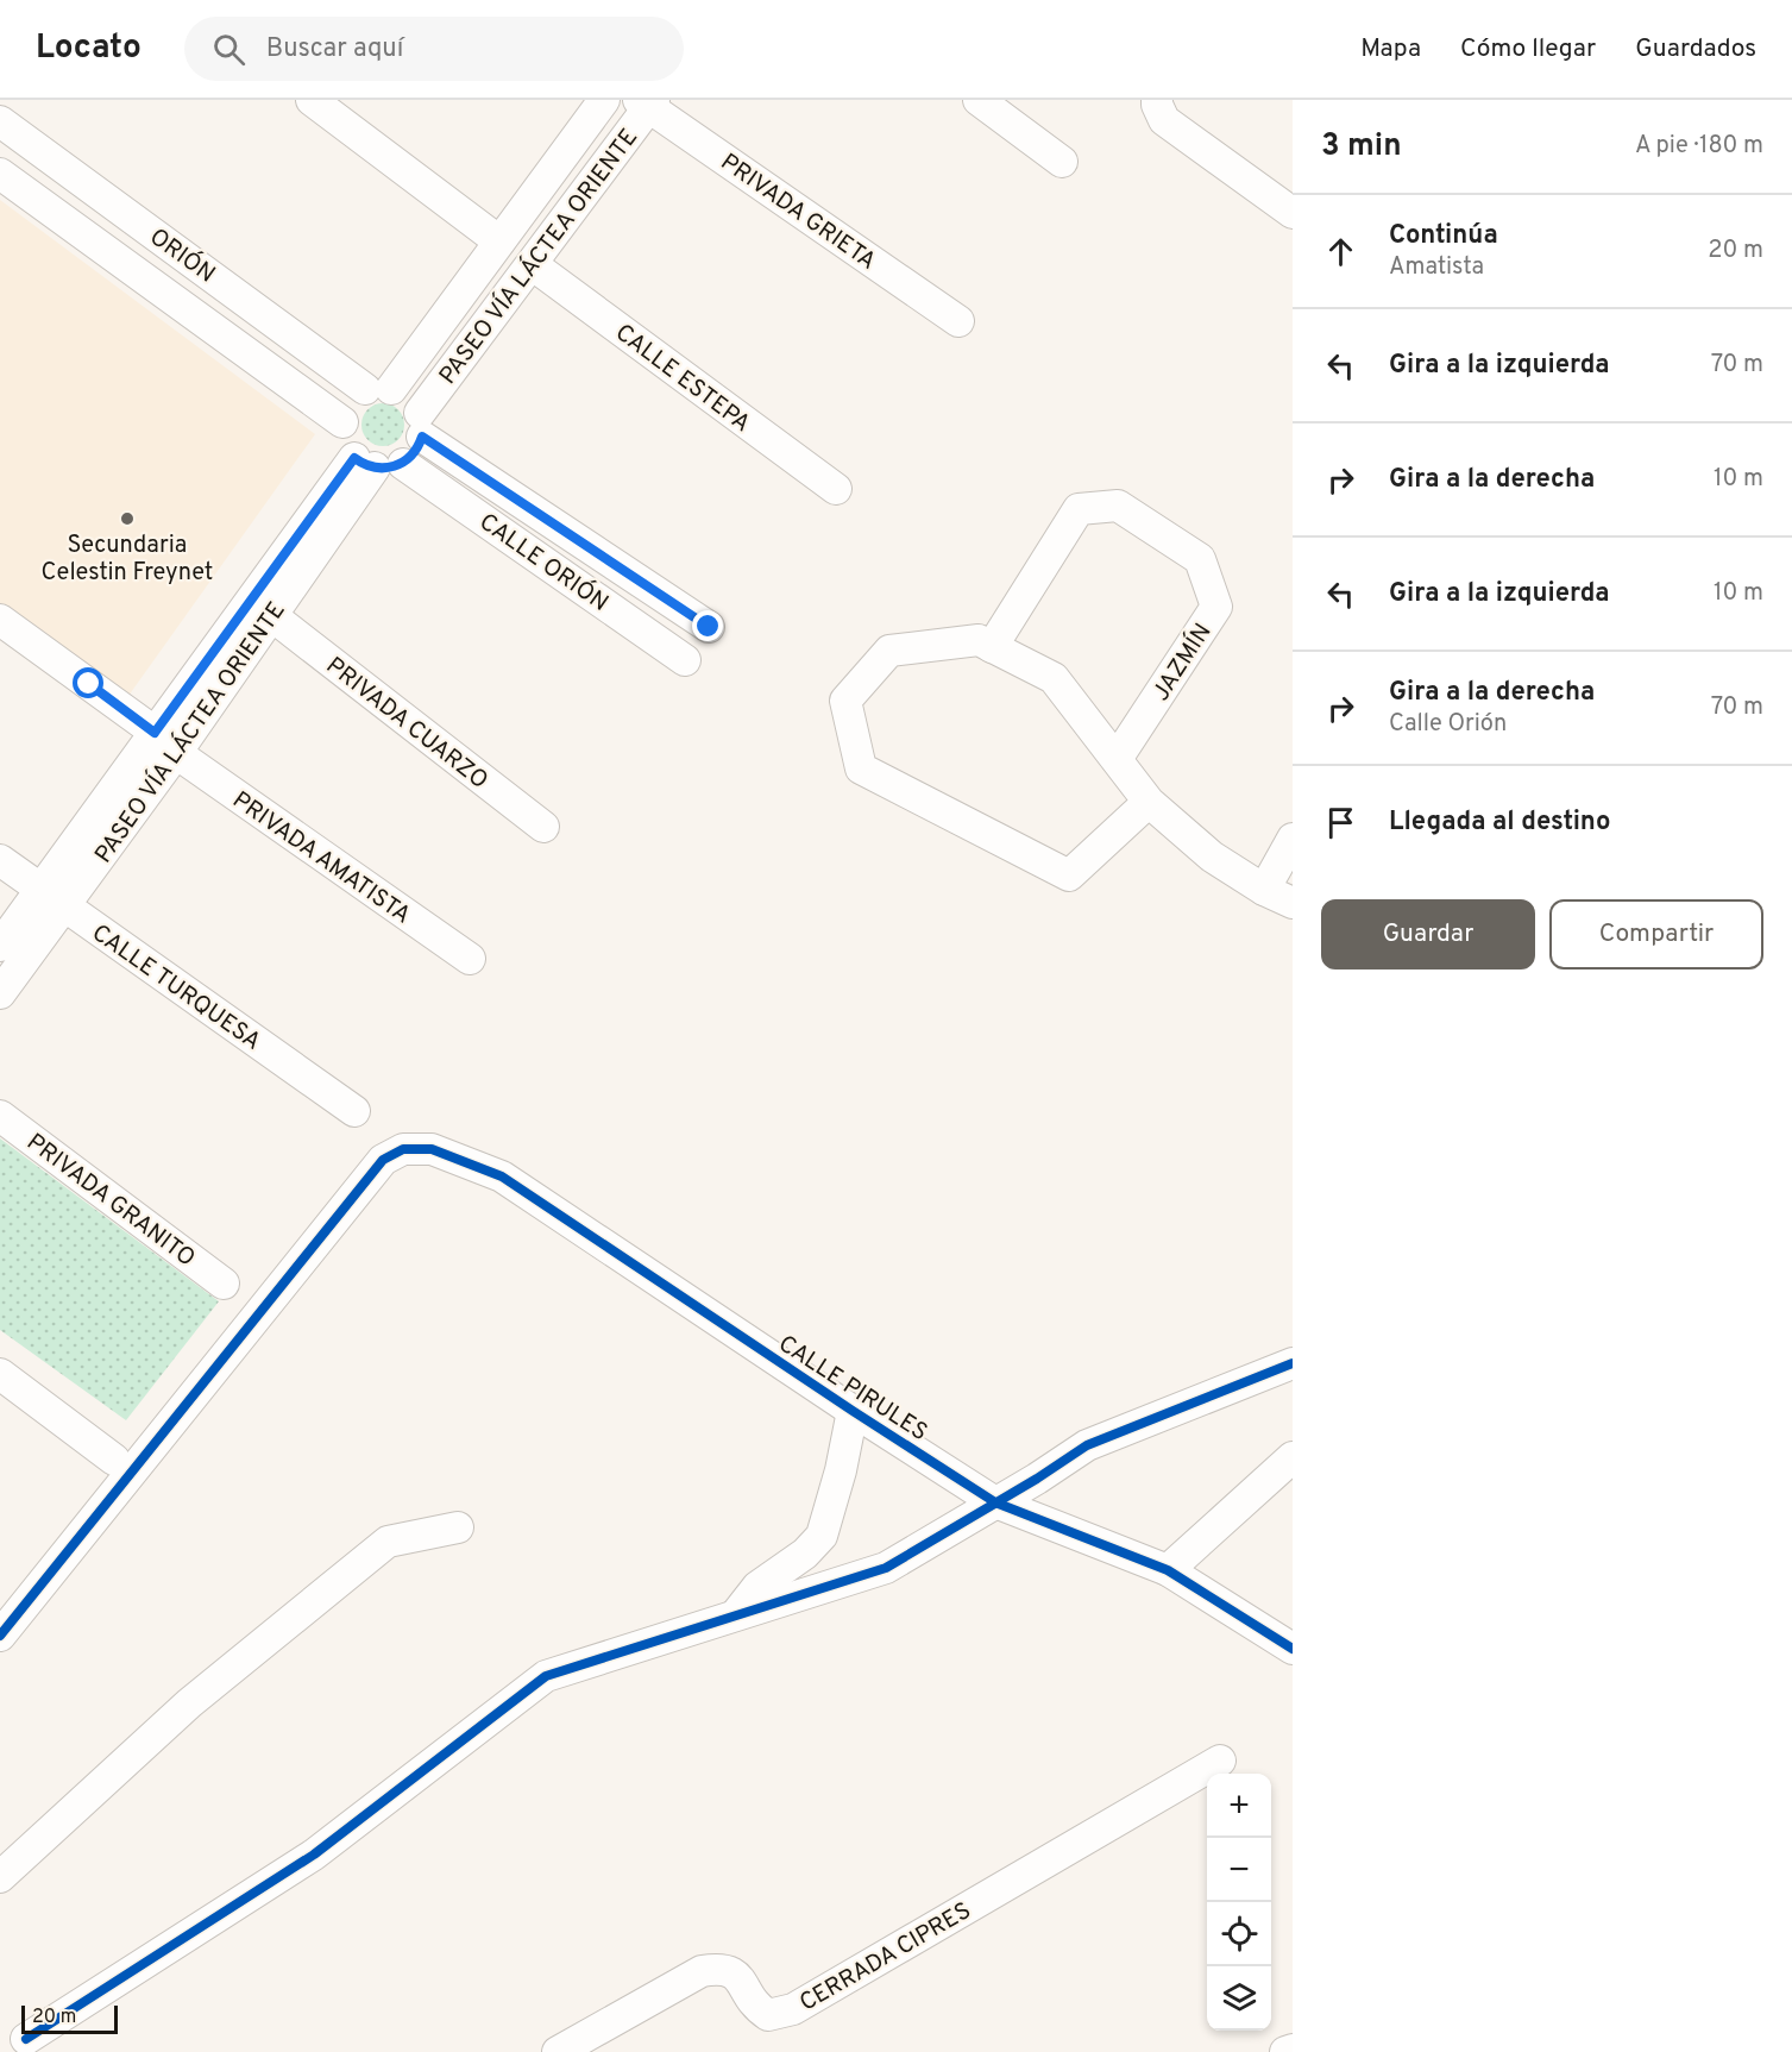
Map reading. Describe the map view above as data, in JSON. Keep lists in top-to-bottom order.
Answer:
{
  "streets": {
    "street": [
      "PRIVADA GRIETA",
      "ORIÓN",
      "PASEO VÍA LÁCTEA ORIENTE",
      "CALLE ESTEPA",
      "CALLE ORIÓN",
      "JAZMÍN",
      "PRIVADA CUARZO",
      "PRIVADA AMATISTA",
      "CALLE TURQUESA",
      "PRIVADA GRANITO",
      "CALLE PIRULES",
      "CERRADA CIPRES"
    ]
  },
  "crossings": [
    ["PRIVADA GRIETA", "PASEO VÍA LÁCTEA ORIENTE"],
    ["ORIÓN", "PASEO VÍA LÁCTEA ORIENTE"],
    ["ORIÓN", "CALLE ORIÓN"],
    ["PASEO VÍA LÁCTEA ORIENTE", "CALLE ESTEPA"],
    ["PASEO VÍA LÁCTEA ORIENTE", "CALLE ORIÓN"],
    ["PASEO VÍA LÁCTEA ORIENTE", "PRIVADA CUARZO"],
    ["PASEO VÍA LÁCTEA ORIENTE", "PRIVADA AMATISTA"],
    ["PASEO VÍA LÁCTEA ORIENTE", "CALLE TURQUESA"]
  ],
  "places": ["Secundaria Celestin Freynet"],
  "scale_bar": "20 m",
  "page": {
    "header": "Locato",
    "search": "Buscar aquí",
    "nav": ["Mapa", "Cómo llegar", "Guardados"],
    "heading": ["3 min", "A pie · 180 m"],
    "list": [
      ["Continúa", "Amatista", "20 m"],
      ["Gira a la izquierda", "70 m"],
      ["Gira a la derecha", "10 m"],
      ["Gira a la izquierda", "10 m"],
      ["Gira a la derecha", "Calle Orión", "70 m"],
      "Llegada al destino"
    ],
    "buttons": ["Guardar", "Compartir"],
    "map_buttons": ["+", "−"],
    "scale": "20 m"
  }
}
